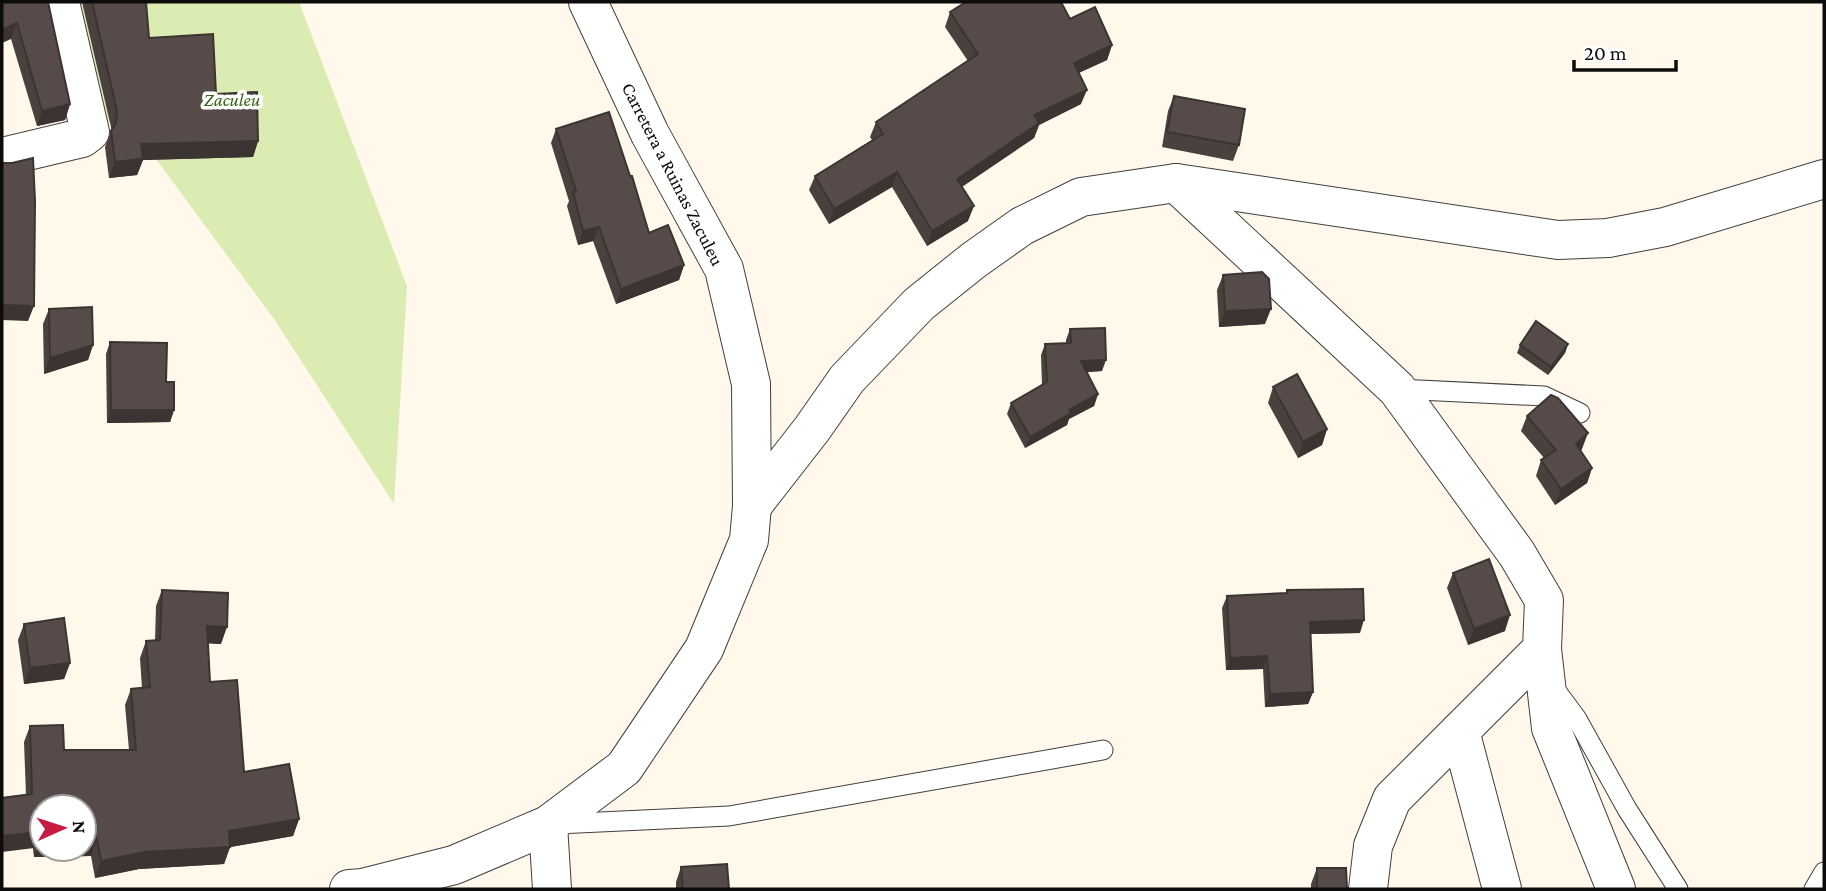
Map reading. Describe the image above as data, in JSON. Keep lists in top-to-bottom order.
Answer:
{
  "streets": {
    "street": ["Carretera a Ruinas Zaculeu"]
  },
  "parks": ["Zaculeu"],
  "scale_bar": "20 m",
  "north": "right"
}
